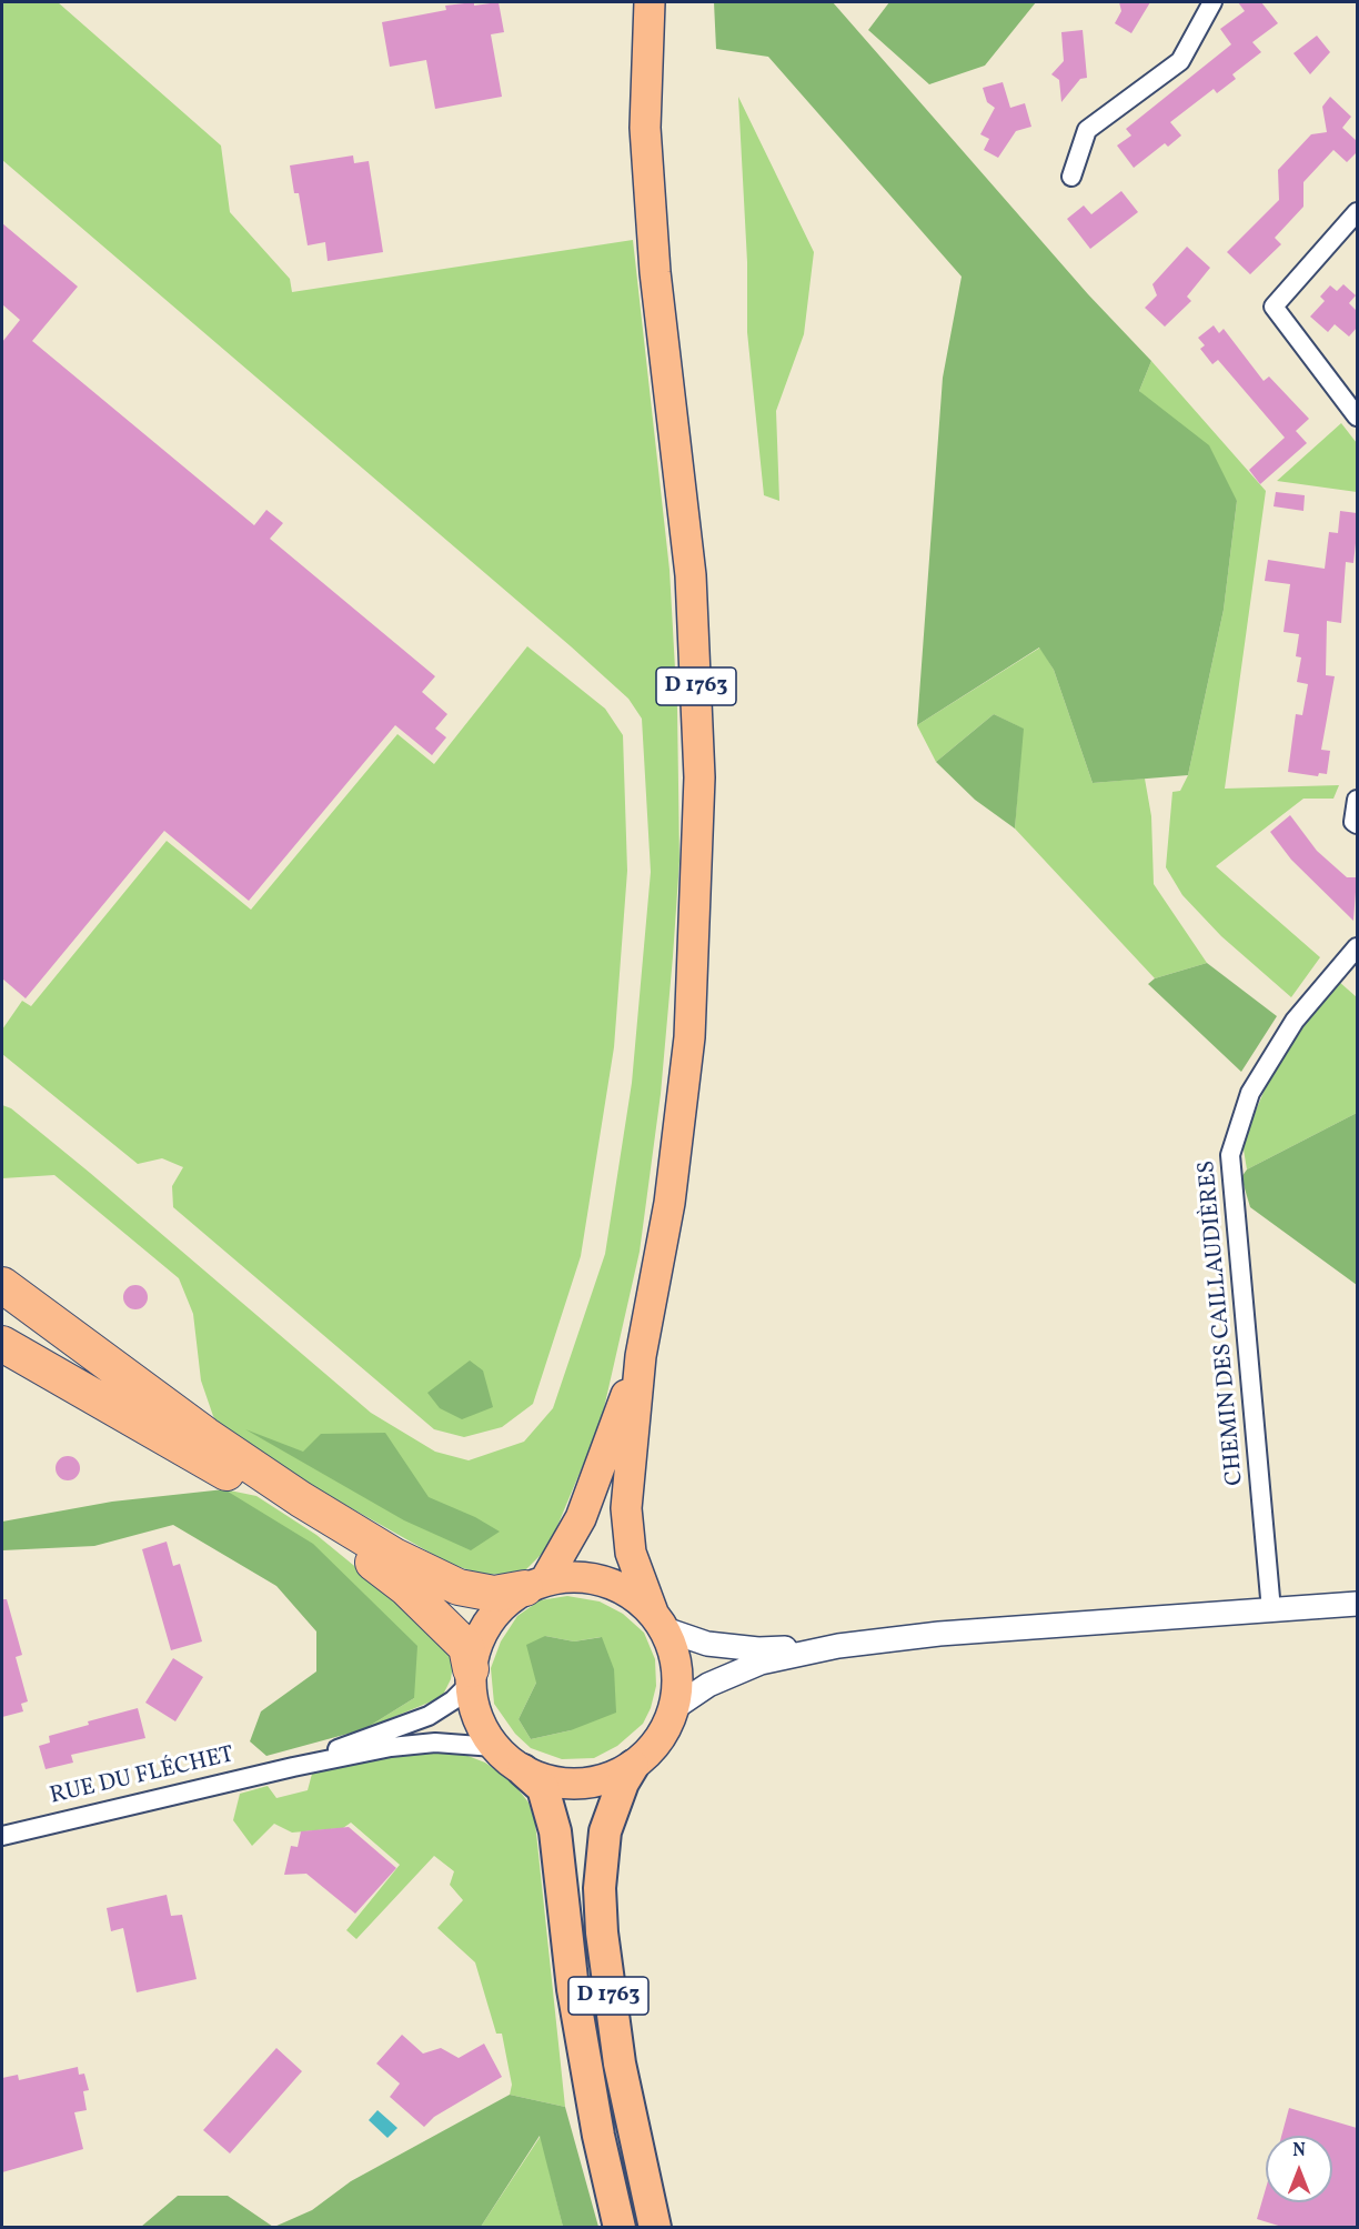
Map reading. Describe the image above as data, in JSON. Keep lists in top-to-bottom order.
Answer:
{
  "streets": {
    "highway": ["D 1763"],
    "street": ["CHEMIN DES CAILLAUDIÈRES", "RUE DU FLÉCHET"]
  },
  "crossings": [
    ["D 1763", "RUE DU FLÉCHET"]
  ],
  "north": "top"
}
